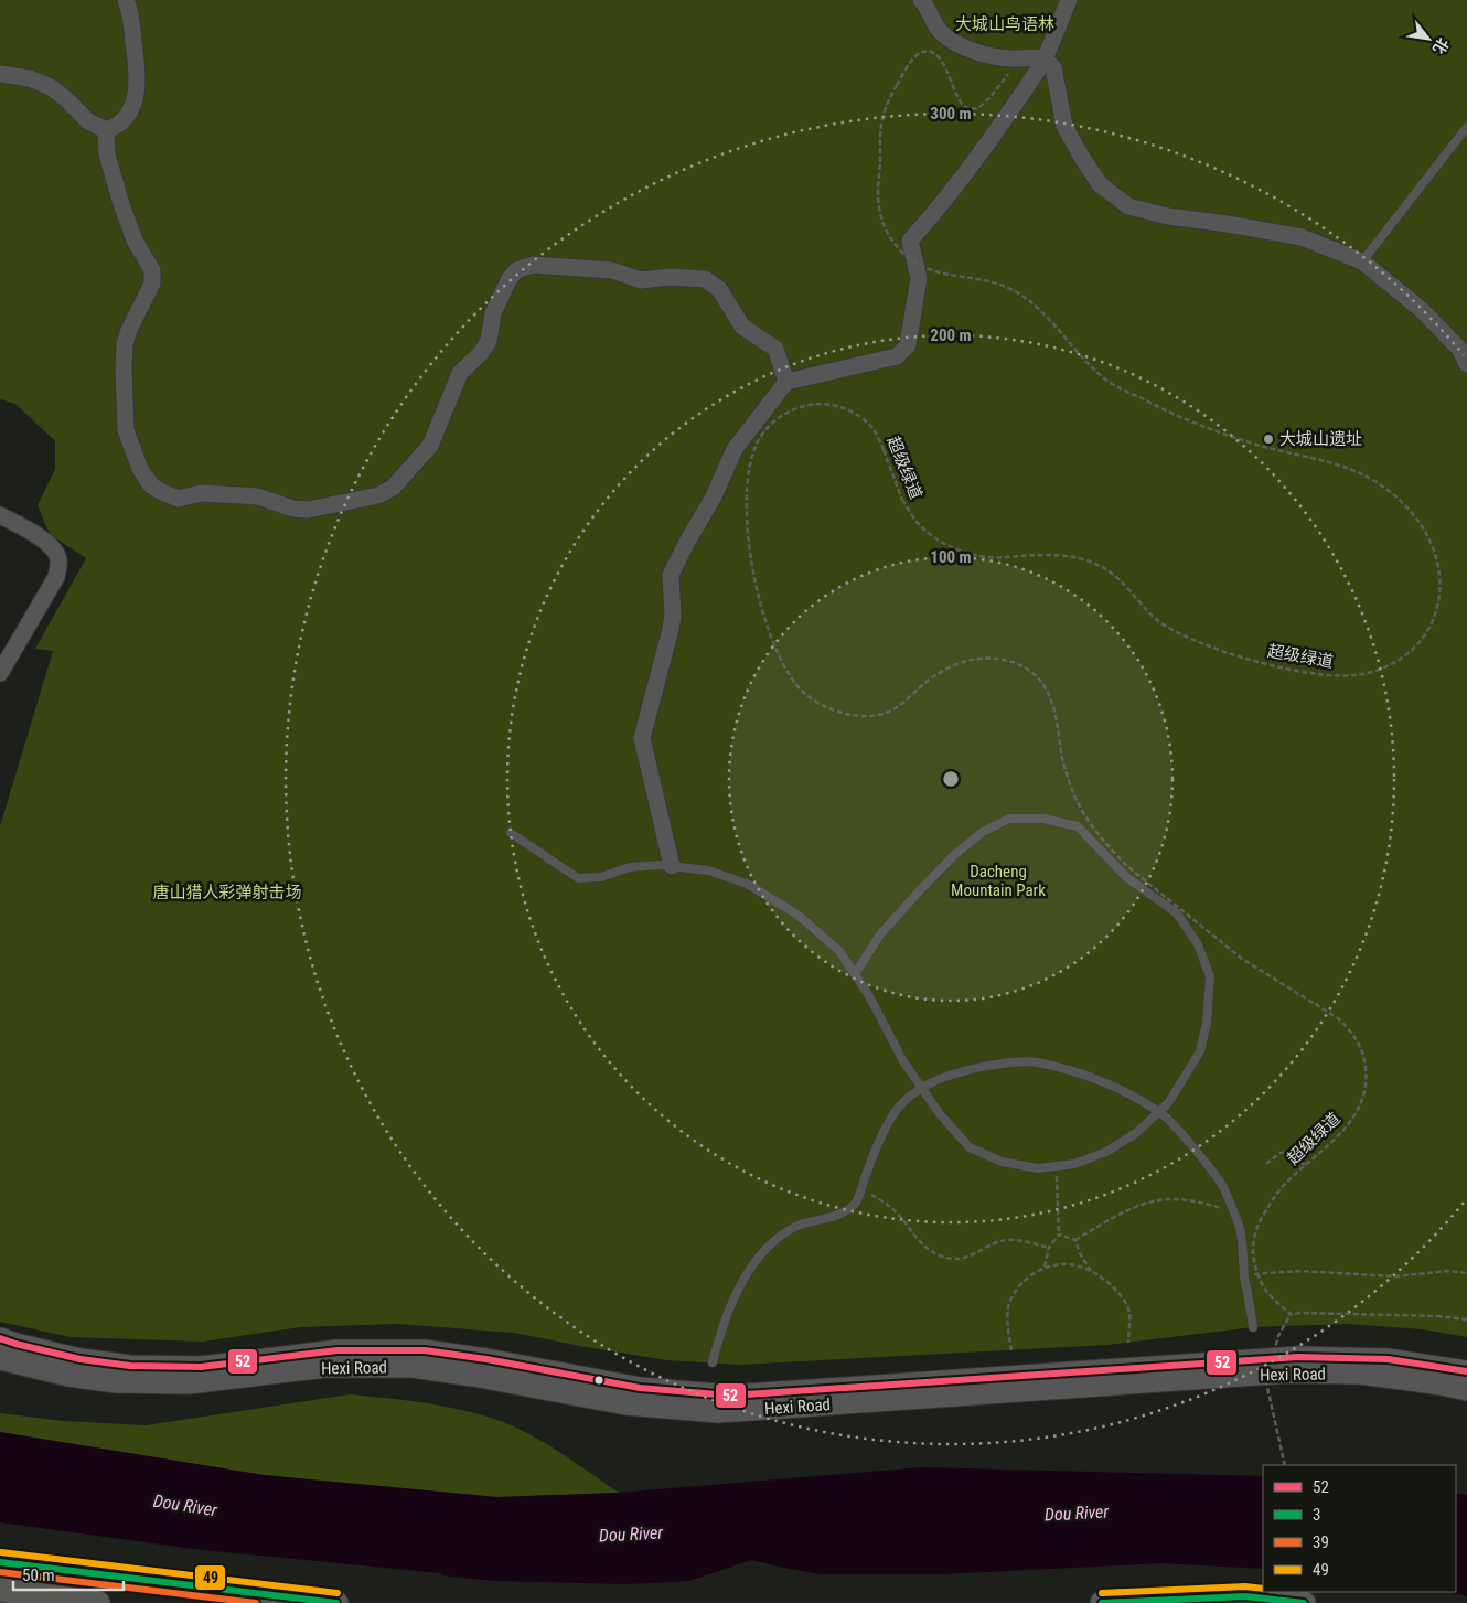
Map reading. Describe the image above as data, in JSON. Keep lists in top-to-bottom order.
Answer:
{
  "streets": {
    "street": ["Hexi Road"],
    "path": ["超级绿道"]
  },
  "water": ["Dou River"],
  "parks": ["大城山鸟语林", "Dacheng Mountain Park", "唐山猎人彩弹射击场"],
  "places": ["大城山遗址"],
  "lines": [
    "transit line 52",
    "transit line 49",
    "transit line 3",
    "transit line 39"
  ],
  "legend": [
    "52",
    "3",
    "39",
    "49"
  ],
  "scale_bar": "50 m",
  "north": "bottom right",
  "rings": ["300 m", "200 m", "100 m"]
}
